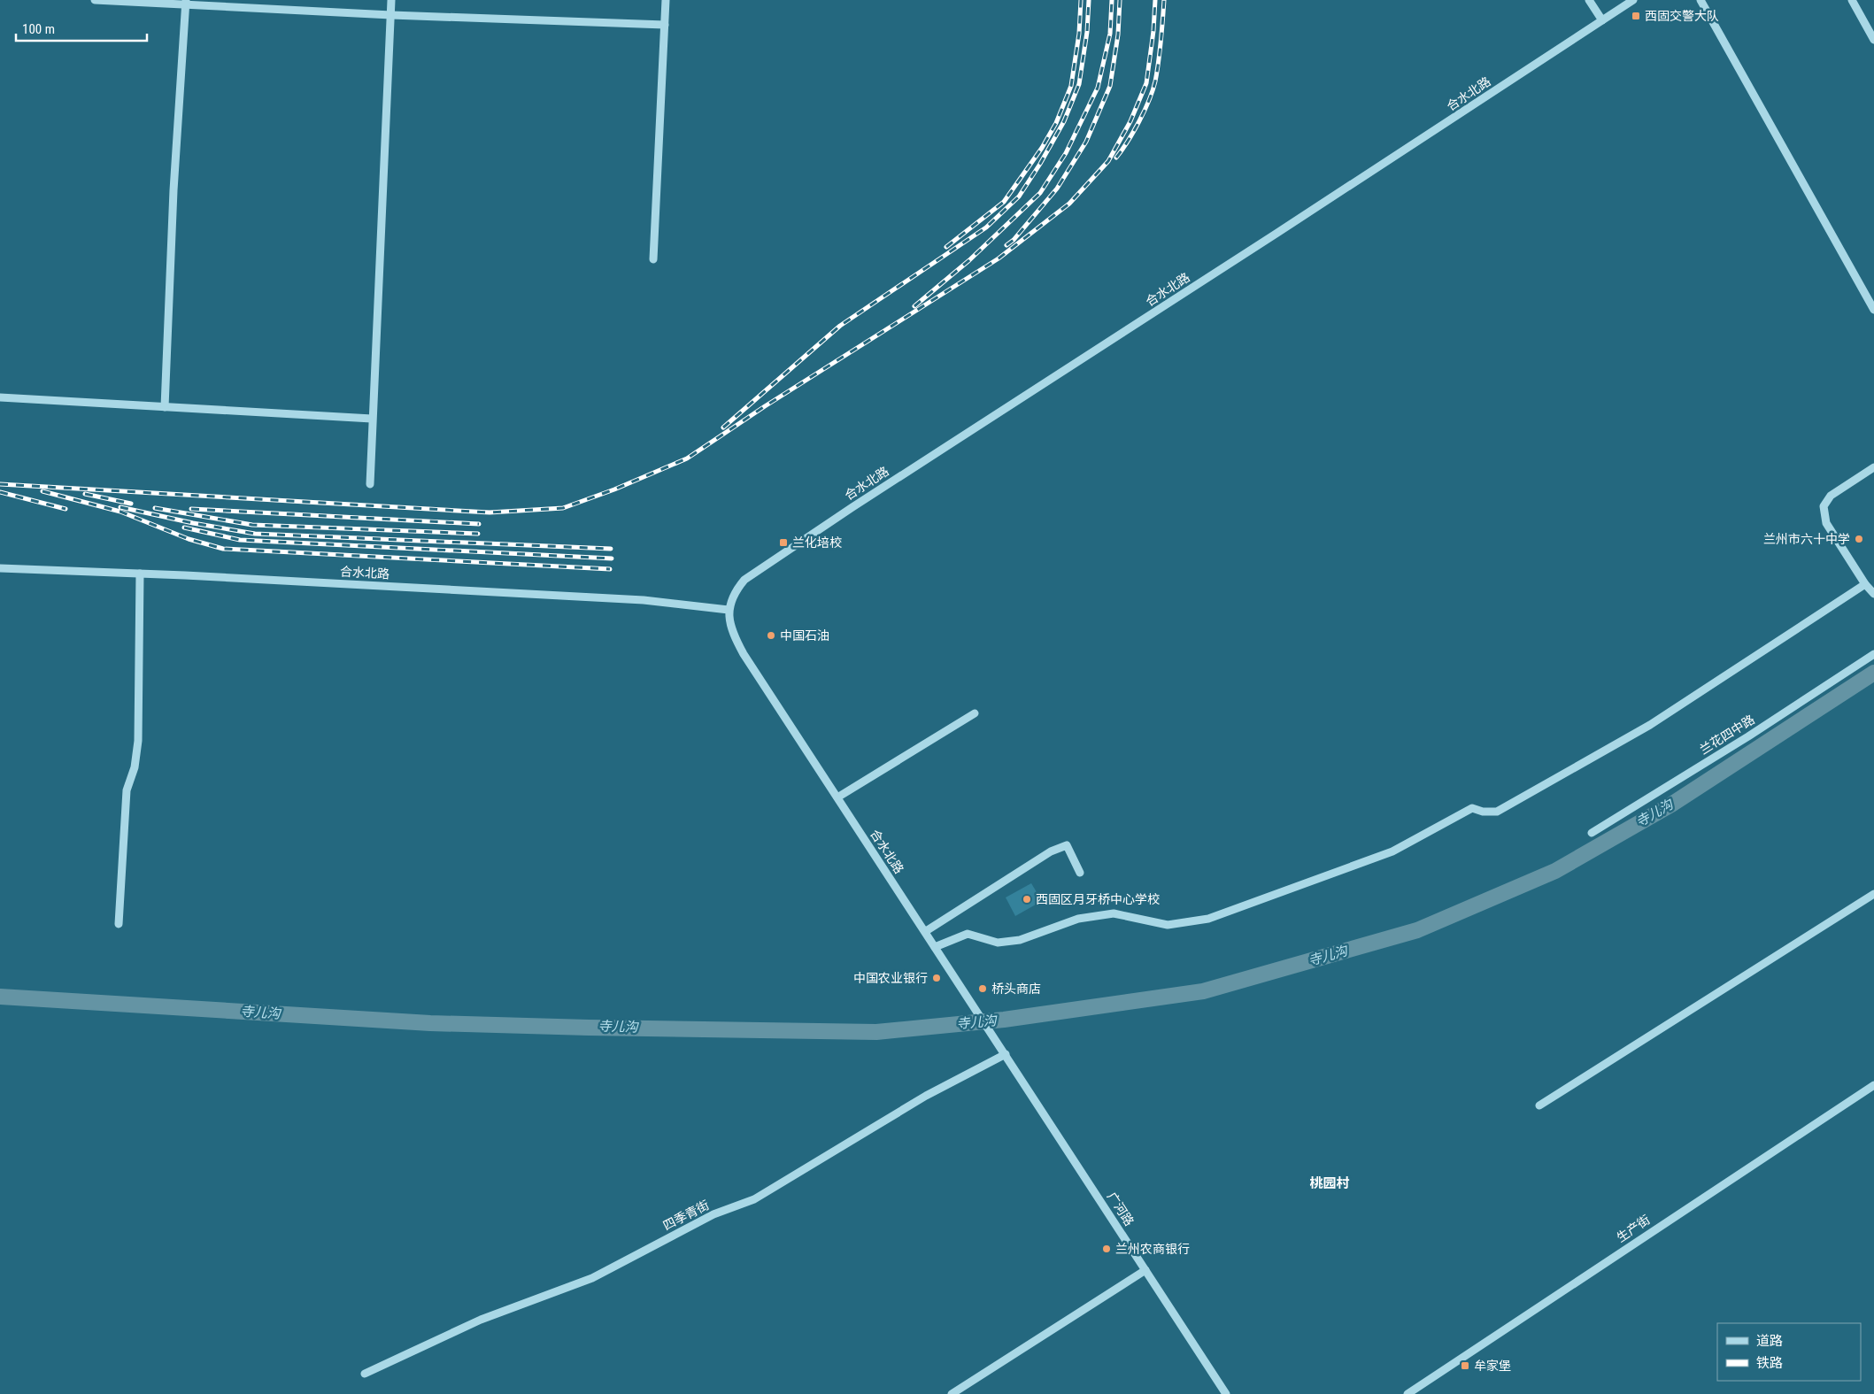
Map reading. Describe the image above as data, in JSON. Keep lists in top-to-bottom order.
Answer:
{
  "streets": {
    "street": [
      "合水北路",
      "兰花四中路",
      "广河路",
      "四季青街",
      "生产街"
    ]
  },
  "crossings": [
    ["合水北路", "广河路"],
    ["广河路", "四季青街"]
  ],
  "districts": ["桃园村"],
  "water": ["寺儿沟"],
  "places": {
    "transit": ["西固交警大队", "兰化培校", "牟家堡"],
    "other": [
      "兰州市六十中学",
      "中国石油",
      "西固区月牙桥中心学校",
      "中国农业银行",
      "桥头商店",
      "兰州农商银行"
    ]
  },
  "legend": ["道路", "铁路"],
  "scale_bar": "100 m"
}
